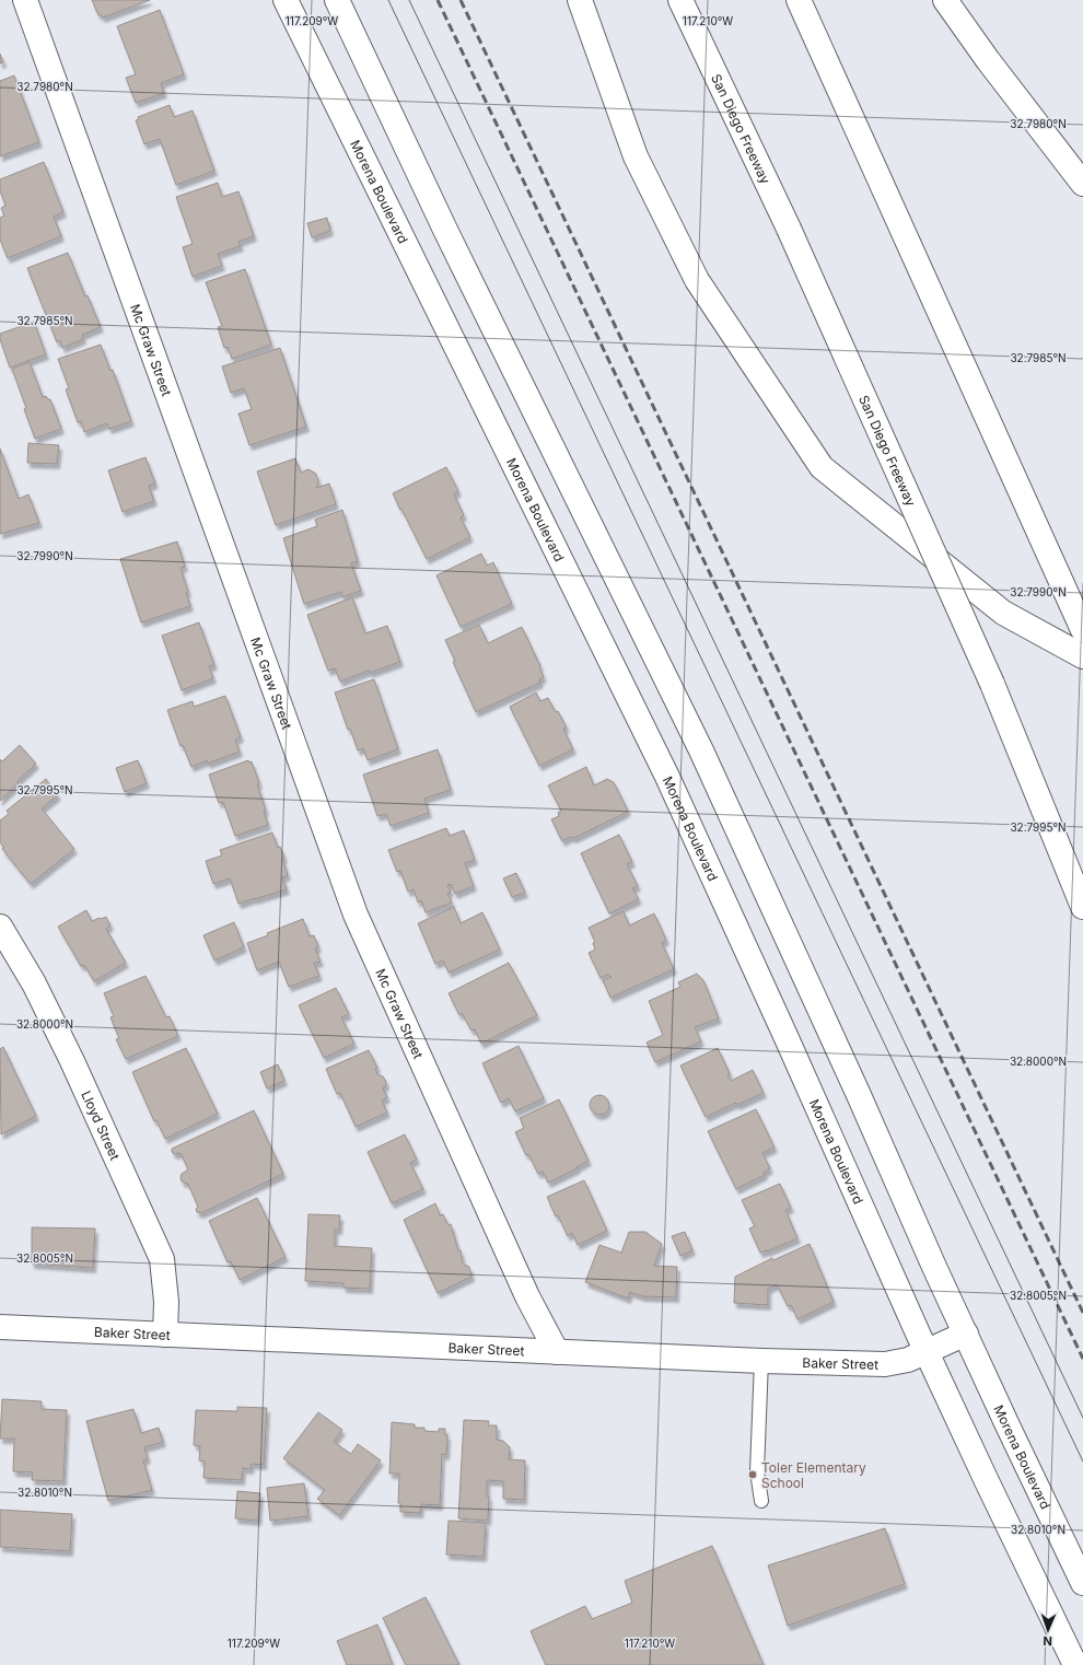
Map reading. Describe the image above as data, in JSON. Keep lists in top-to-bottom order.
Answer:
{
  "streets": {
    "main road": [
      "San Diego Freeway",
      "Morena Boulevard",
      "Mc Graw Street",
      "Lloyd Street",
      "Baker Street"
    ]
  },
  "crossings": [
    ["Morena Boulevard", "Baker Street"],
    ["Mc Graw Street", "Baker Street"],
    ["Lloyd Street", "Baker Street"]
  ],
  "places": ["Toler Elementary School"],
  "north": "bottom",
  "coordinates": [
    "117.209°W",
    "117.210°W",
    "32.7980°N",
    "32.7985°N",
    "32.7990°N",
    "32.7995°N",
    "32.8000°N",
    "32.8005°N",
    "32.8010°N"
  ]
}
